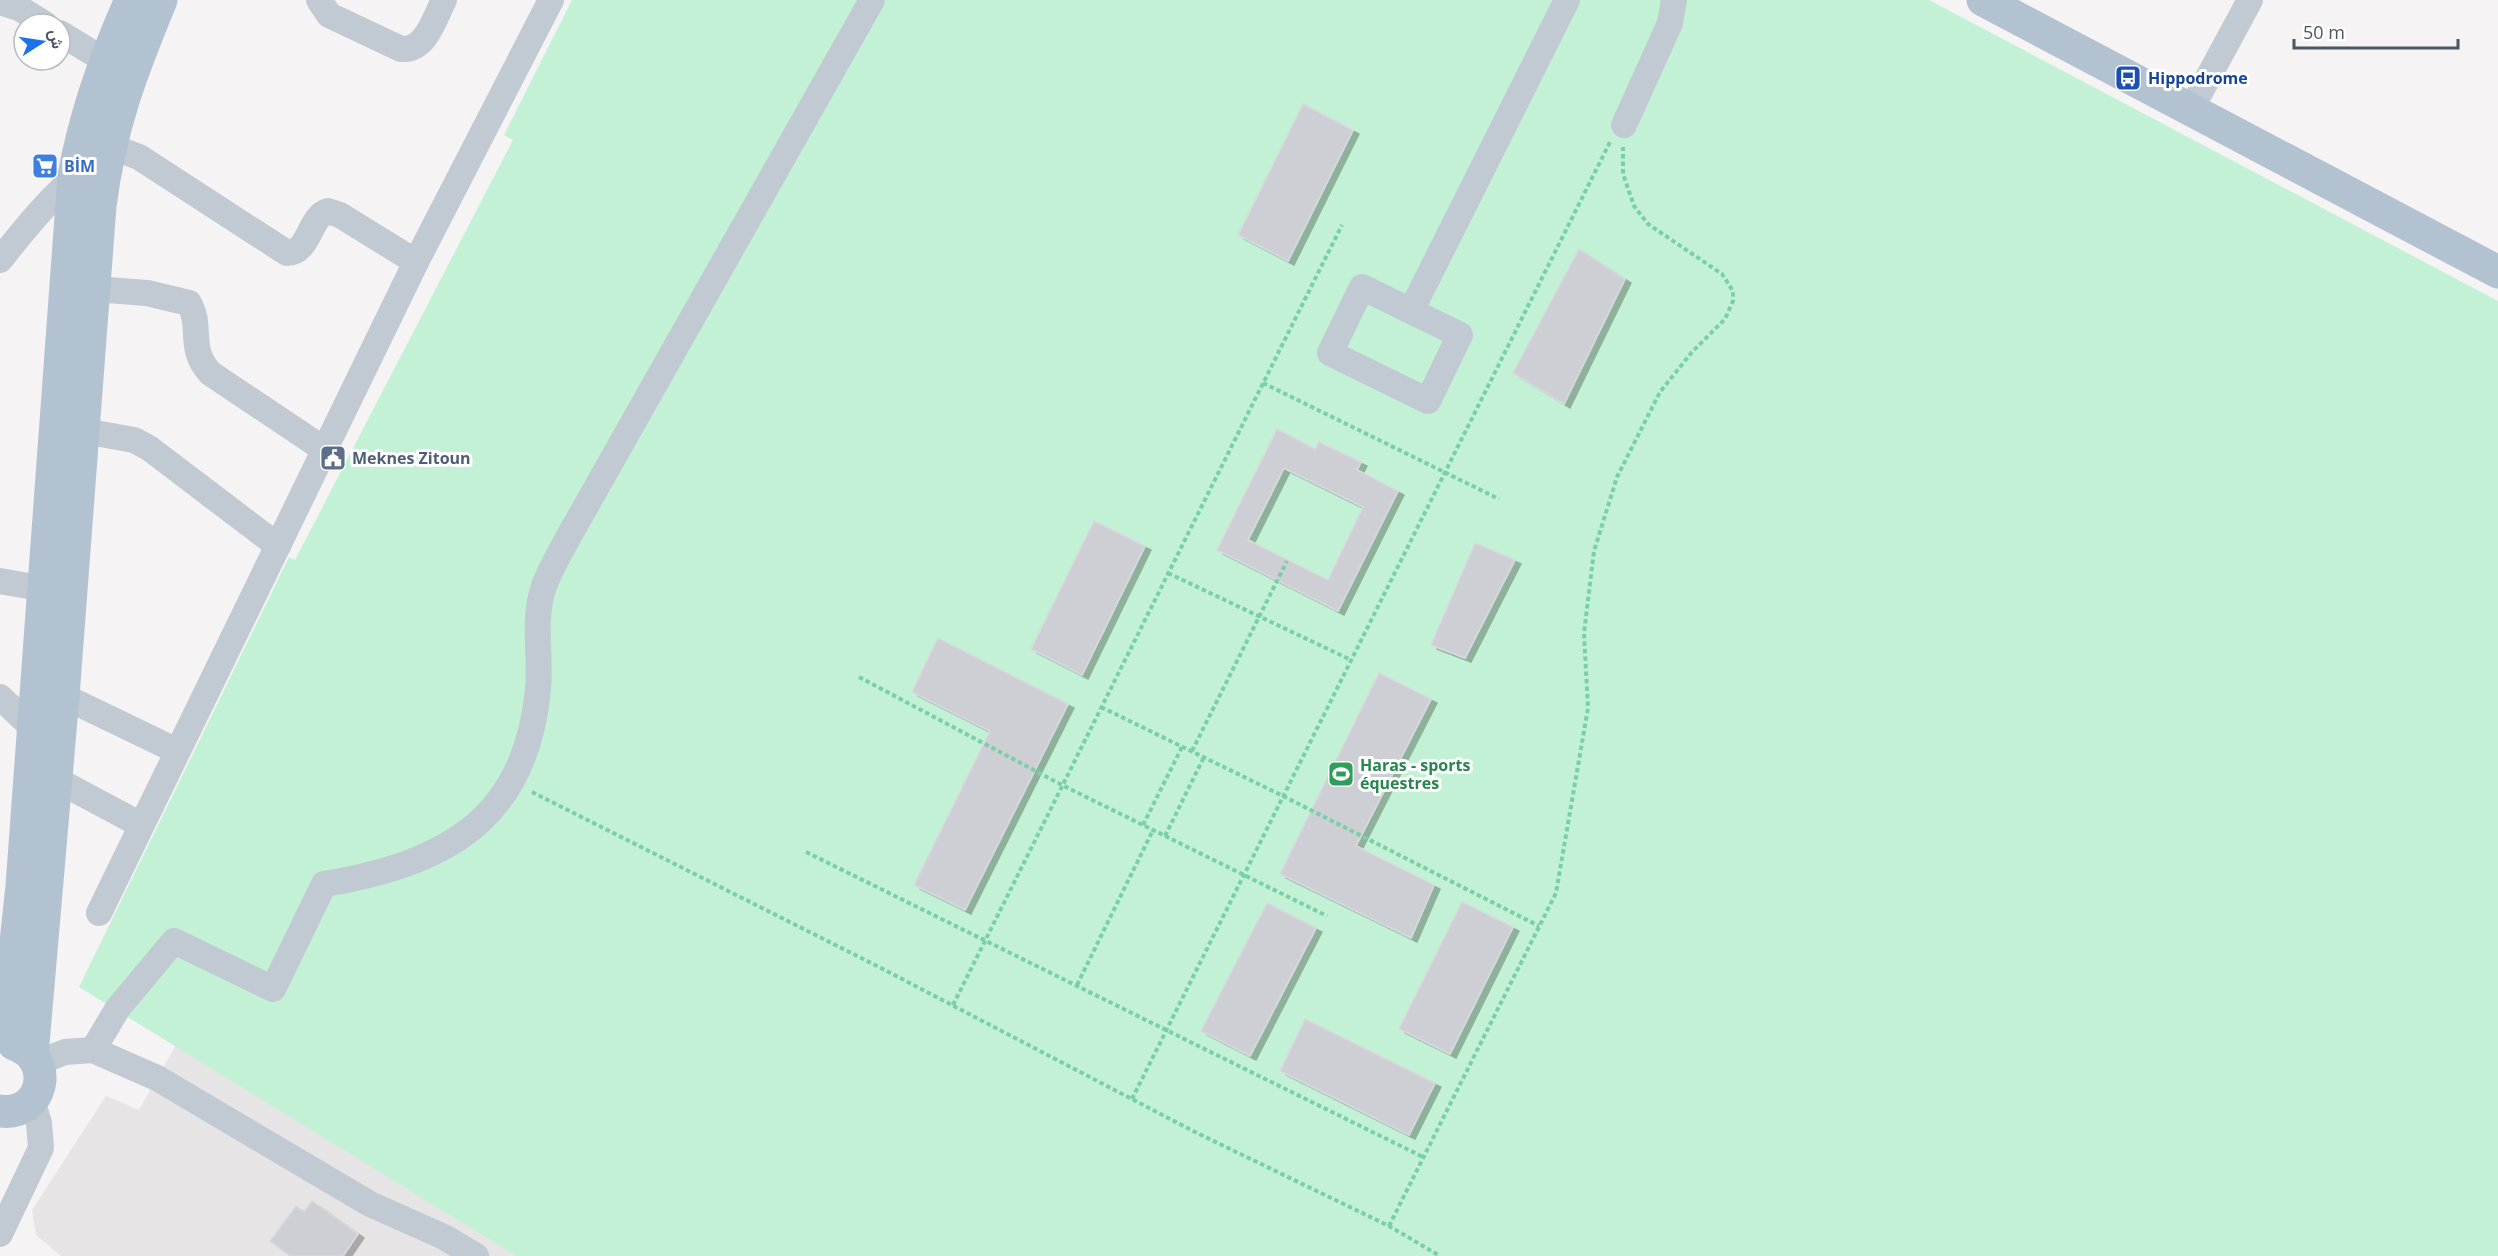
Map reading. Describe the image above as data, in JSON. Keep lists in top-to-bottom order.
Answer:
{
  "places": {
    "bus stop": ["Hippodrome"],
    "supermarket": ["BİM"],
    "public building": ["Meknes Zitoun"],
    "sports": ["Haras - sports équestres"]
  },
  "scale_bar": "50 m",
  "north": "right"
}
